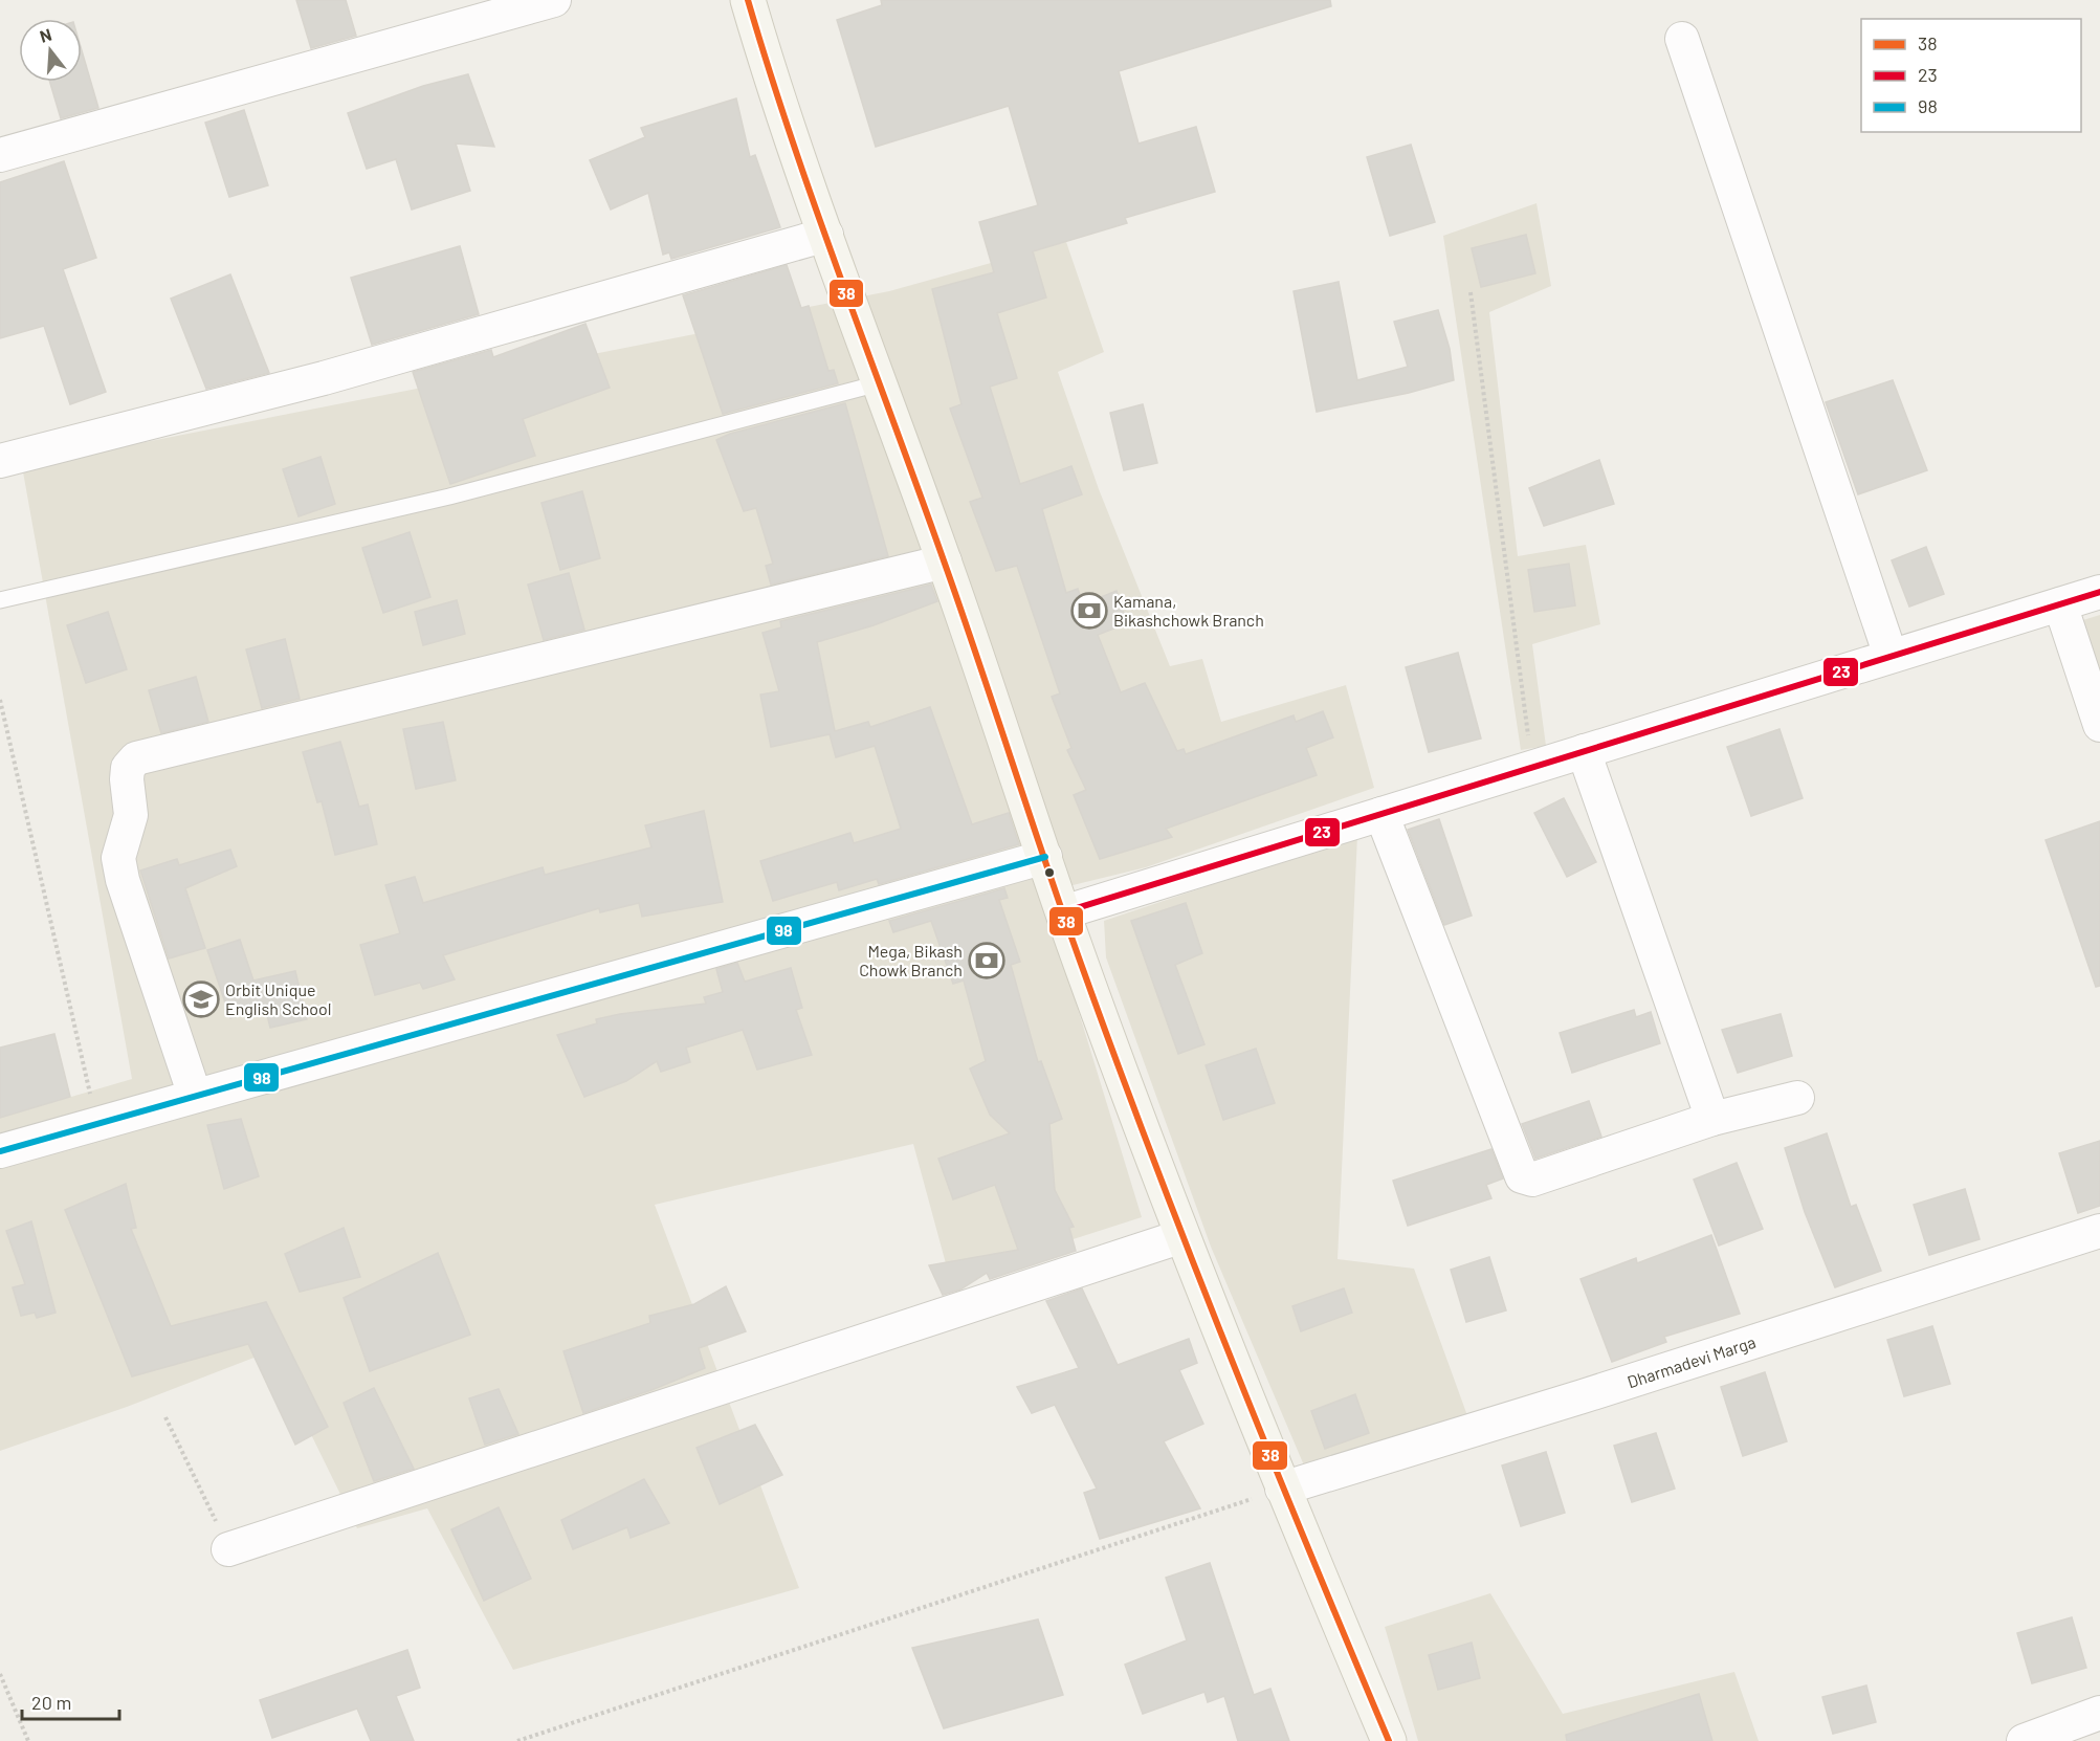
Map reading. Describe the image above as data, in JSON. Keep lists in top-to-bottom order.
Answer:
{
  "streets": {
    "street": ["Dharmadevi Marga"]
  },
  "places": {
    "bank": ["Kamana, Bikashchowk Branch", "Mega, Bikash Chowk Branch"],
    "school or university": ["Orbit Unique English School"]
  },
  "lines": ["transit line 38", "transit line 23", "transit line 98"],
  "legend": ["38", "23", "98"],
  "scale_bar": "20 m",
  "north": "top"
}
